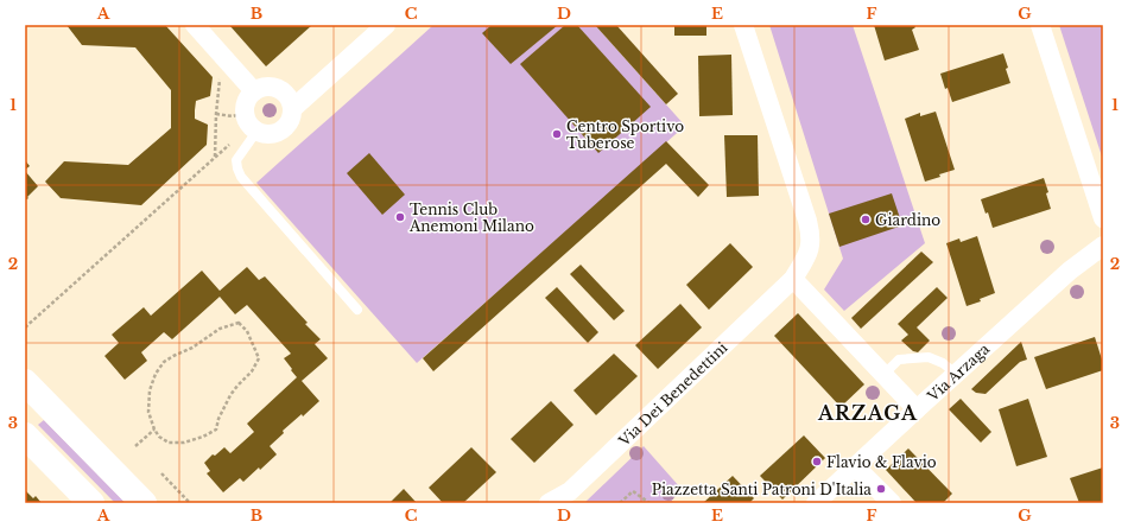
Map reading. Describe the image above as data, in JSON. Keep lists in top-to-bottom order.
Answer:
{
  "streets": {
    "street": ["Via Arzaga", "Via Dei Benedettini"]
  },
  "districts": ["ARZAGA"],
  "places": [
    "Centro Sportivo Tuberose",
    "Tennis Club Anemoni Milano",
    "Giardino",
    "Flavio & Flavio",
    "Piazzetta Santi Patroni D'Italia"
  ],
  "grid": {
    "columns": [
      "A",
      "B",
      "C",
      "D",
      "E",
      "F",
      "G"
    ],
    "rows": ["1", "2", "3"]
  }
}
